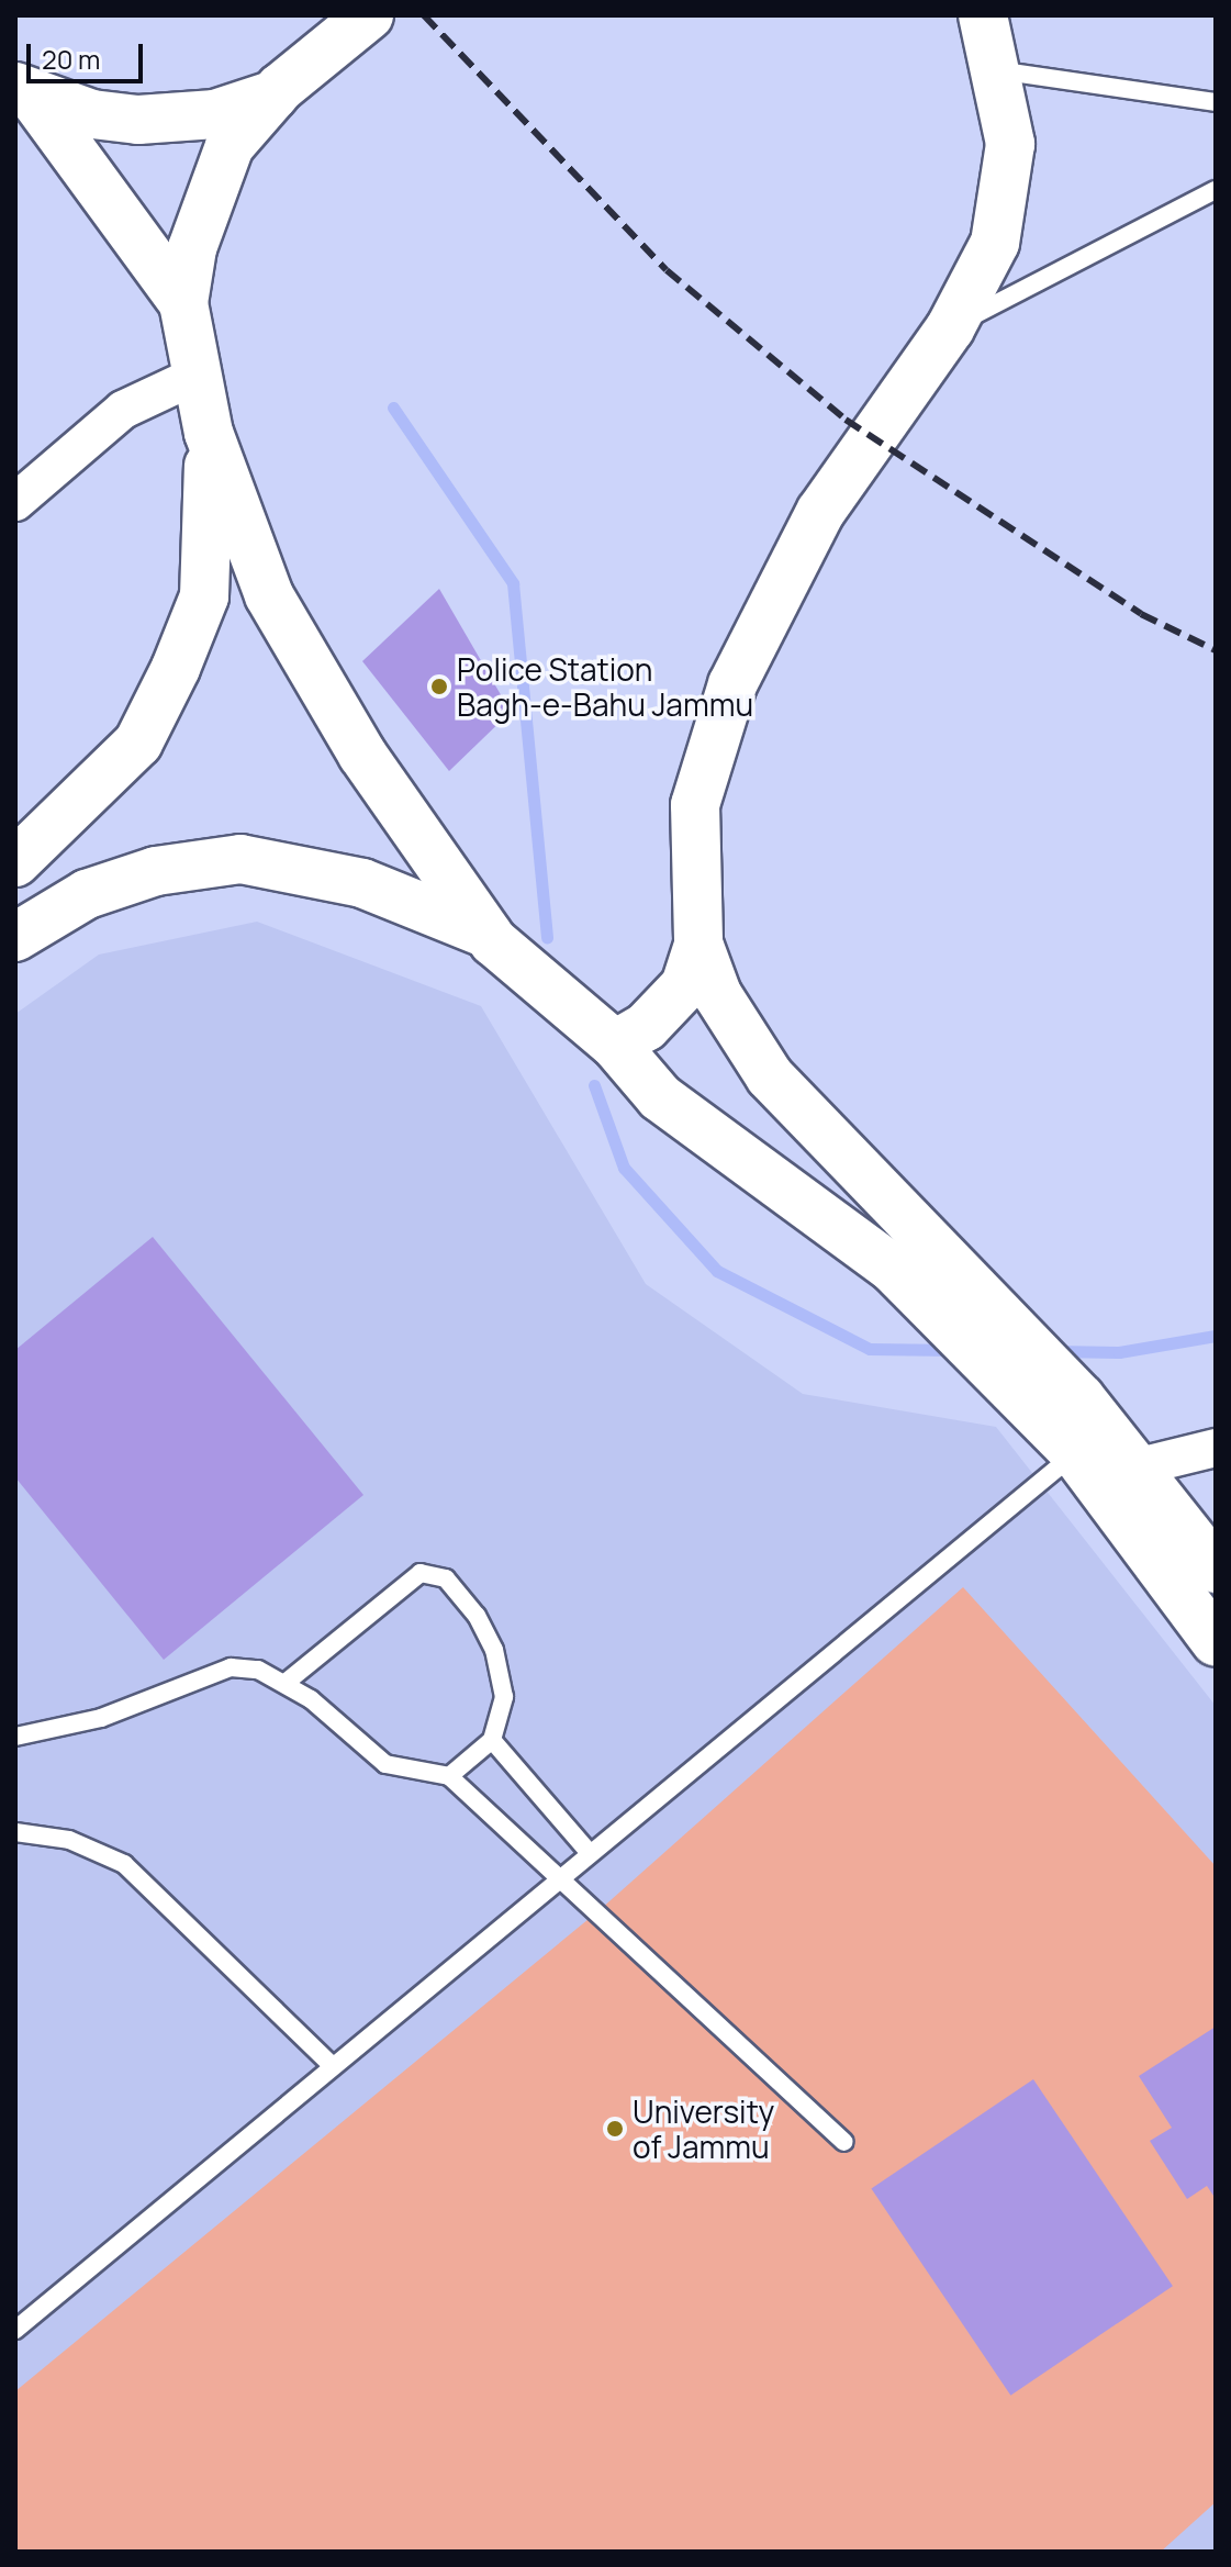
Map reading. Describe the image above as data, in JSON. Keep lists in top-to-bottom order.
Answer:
{
  "places": ["Police Station Bagh-e-Bahu Jammu", "University of Jammu"],
  "scale_bar": "20 m"
}
